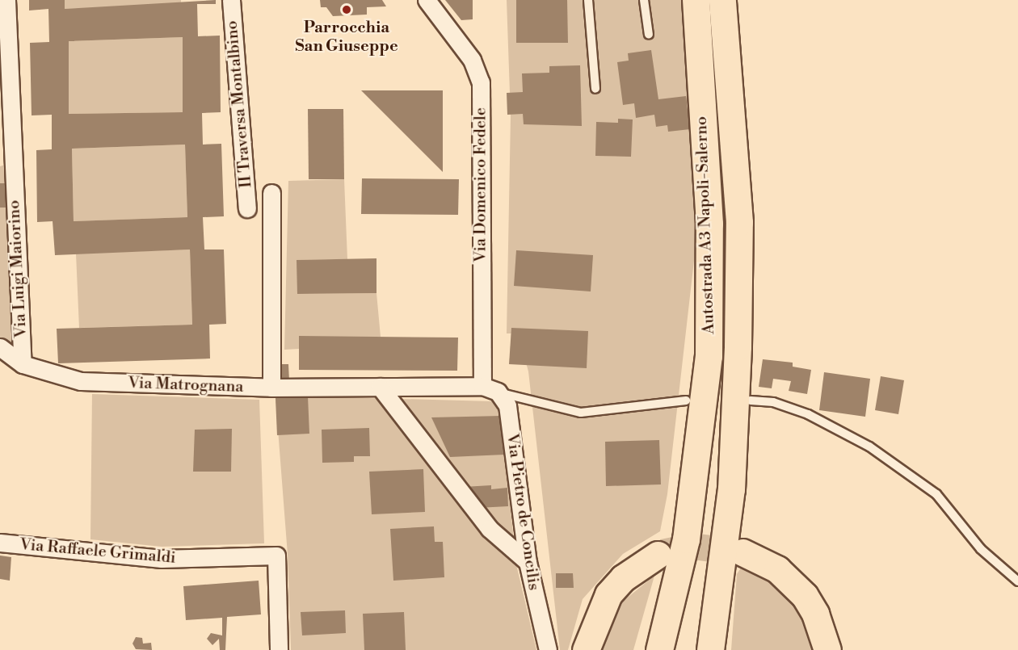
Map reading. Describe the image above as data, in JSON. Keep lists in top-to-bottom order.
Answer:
{
  "streets": {
    "highway": ["Autostrada A3 Napoli-Salerno"],
    "street": [
      "II Traversa Montalbino",
      "Via Domenico Fedele",
      "Via Luigi Maiorino",
      "Via Matrognana",
      "Via Pietro de Concilis",
      "Via Raffaele Grimaldi"
    ]
  },
  "crossings": [
    ["Via Domenico Fedele", "Via Matrognana"],
    ["Via Domenico Fedele", "Via Pietro de Concilis"],
    ["Via Luigi Maiorino", "Via Matrognana"],
    ["Via Matrognana", "Via Pietro de Concilis"]
  ],
  "places": ["Parrocchia San Giuseppe"]
}
